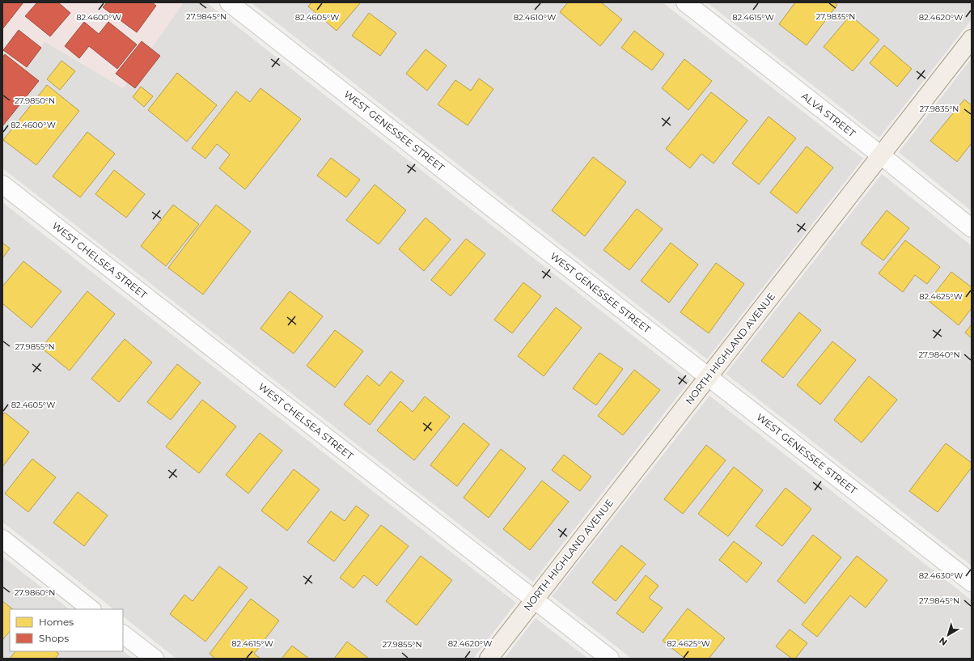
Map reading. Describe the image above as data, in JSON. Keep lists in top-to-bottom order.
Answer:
{
  "streets": {
    "main road": ["NORTH HIGHLAND AVENUE"],
    "street": ["ALVA STREET", "WEST GENESSEE STREET", "WEST CHELSEA STREET"]
  },
  "crossings": [
    ["ALVA STREET", "NORTH HIGHLAND AVENUE"],
    ["WEST GENESSEE STREET", "NORTH HIGHLAND AVENUE"],
    ["WEST CHELSEA STREET", "NORTH HIGHLAND AVENUE"]
  ],
  "legend": ["Homes", "Shops"],
  "north": "bottom left",
  "coordinates": [
    "27.9835°N",
    "27.9845°N",
    "82.4620°W",
    "82.4600°W",
    "82.4605°W",
    "82.4610°W",
    "82.4615°W",
    "27.9850°N",
    "82.4625°W",
    "27.9855°N",
    "27.9840°N",
    "82.4630°W",
    "27.9860°N"
  ]
}
